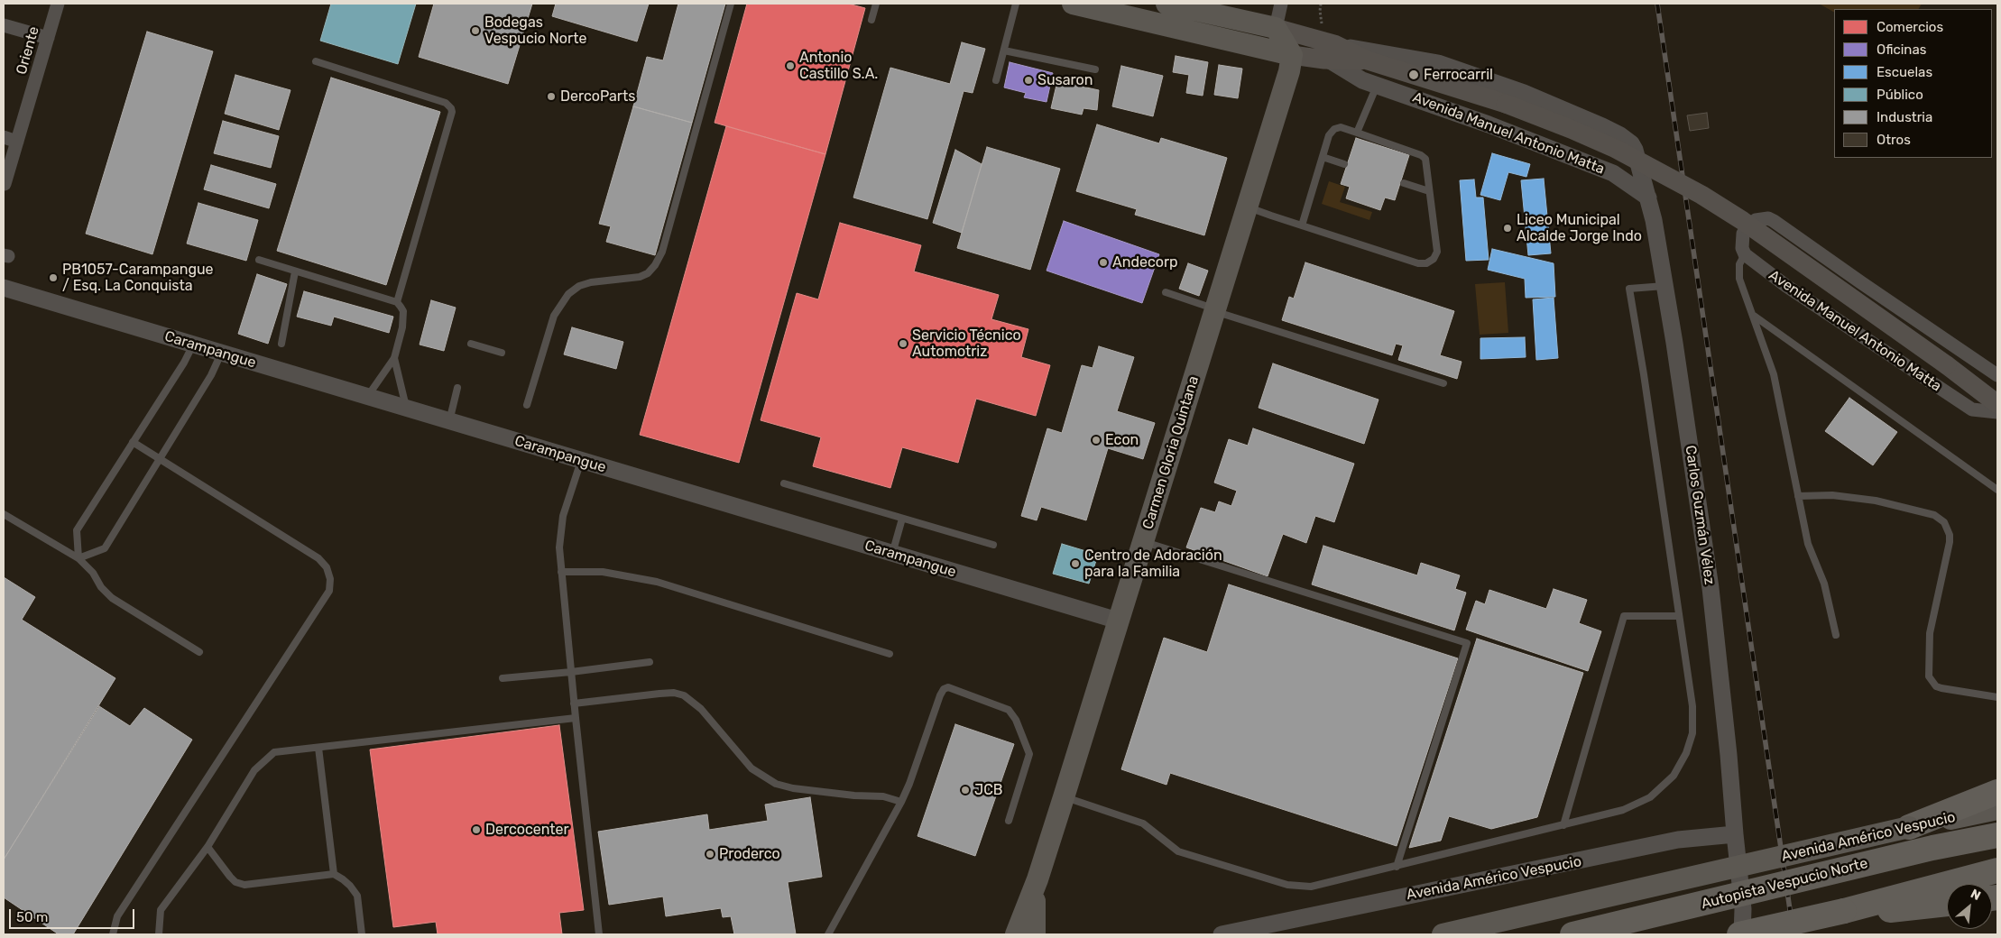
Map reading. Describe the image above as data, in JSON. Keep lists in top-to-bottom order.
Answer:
{
  "streets": {
    "highway": ["Autopista Vespucio Norte"],
    "main road": ["Avenida Manuel Antonio Matta", "Carmen Gloria Quintana", "Avenida Américo Vespucio"],
    "street": ["Oriente", "Carampangue", "Carlos Guzmán Vélez"]
  },
  "crossings": [
    ["Avenida Manuel Antonio Matta", "Carmen Gloria Quintana"],
    ["Avenida Manuel Antonio Matta", "Carlos Guzmán Vélez"],
    ["Carampangue", "Carmen Gloria Quintana"],
    ["Carlos Guzmán Vélez", "Avenida Américo Vespucio"]
  ],
  "places": [
    "Bodegas Vespucio Norte",
    "Antonio Castillo S.A.",
    "Ferrocarril",
    "Susaron",
    "DercoParts",
    "Liceo Municipal Alcalde Jorge Indo",
    "Andecorp",
    "PB1057-Carampangue / Esq. La Conquista",
    "Servicio Técnico Automotriz",
    "Econ",
    "Centro de Adoración para la Familia",
    "JCB",
    "Dercocenter",
    "Proderco"
  ],
  "legend": [
    "Comercios",
    "Oficinas",
    "Escuelas",
    "Público",
    "Industria",
    "Otros"
  ],
  "scale_bar": "50 m",
  "north": "top right"
}
